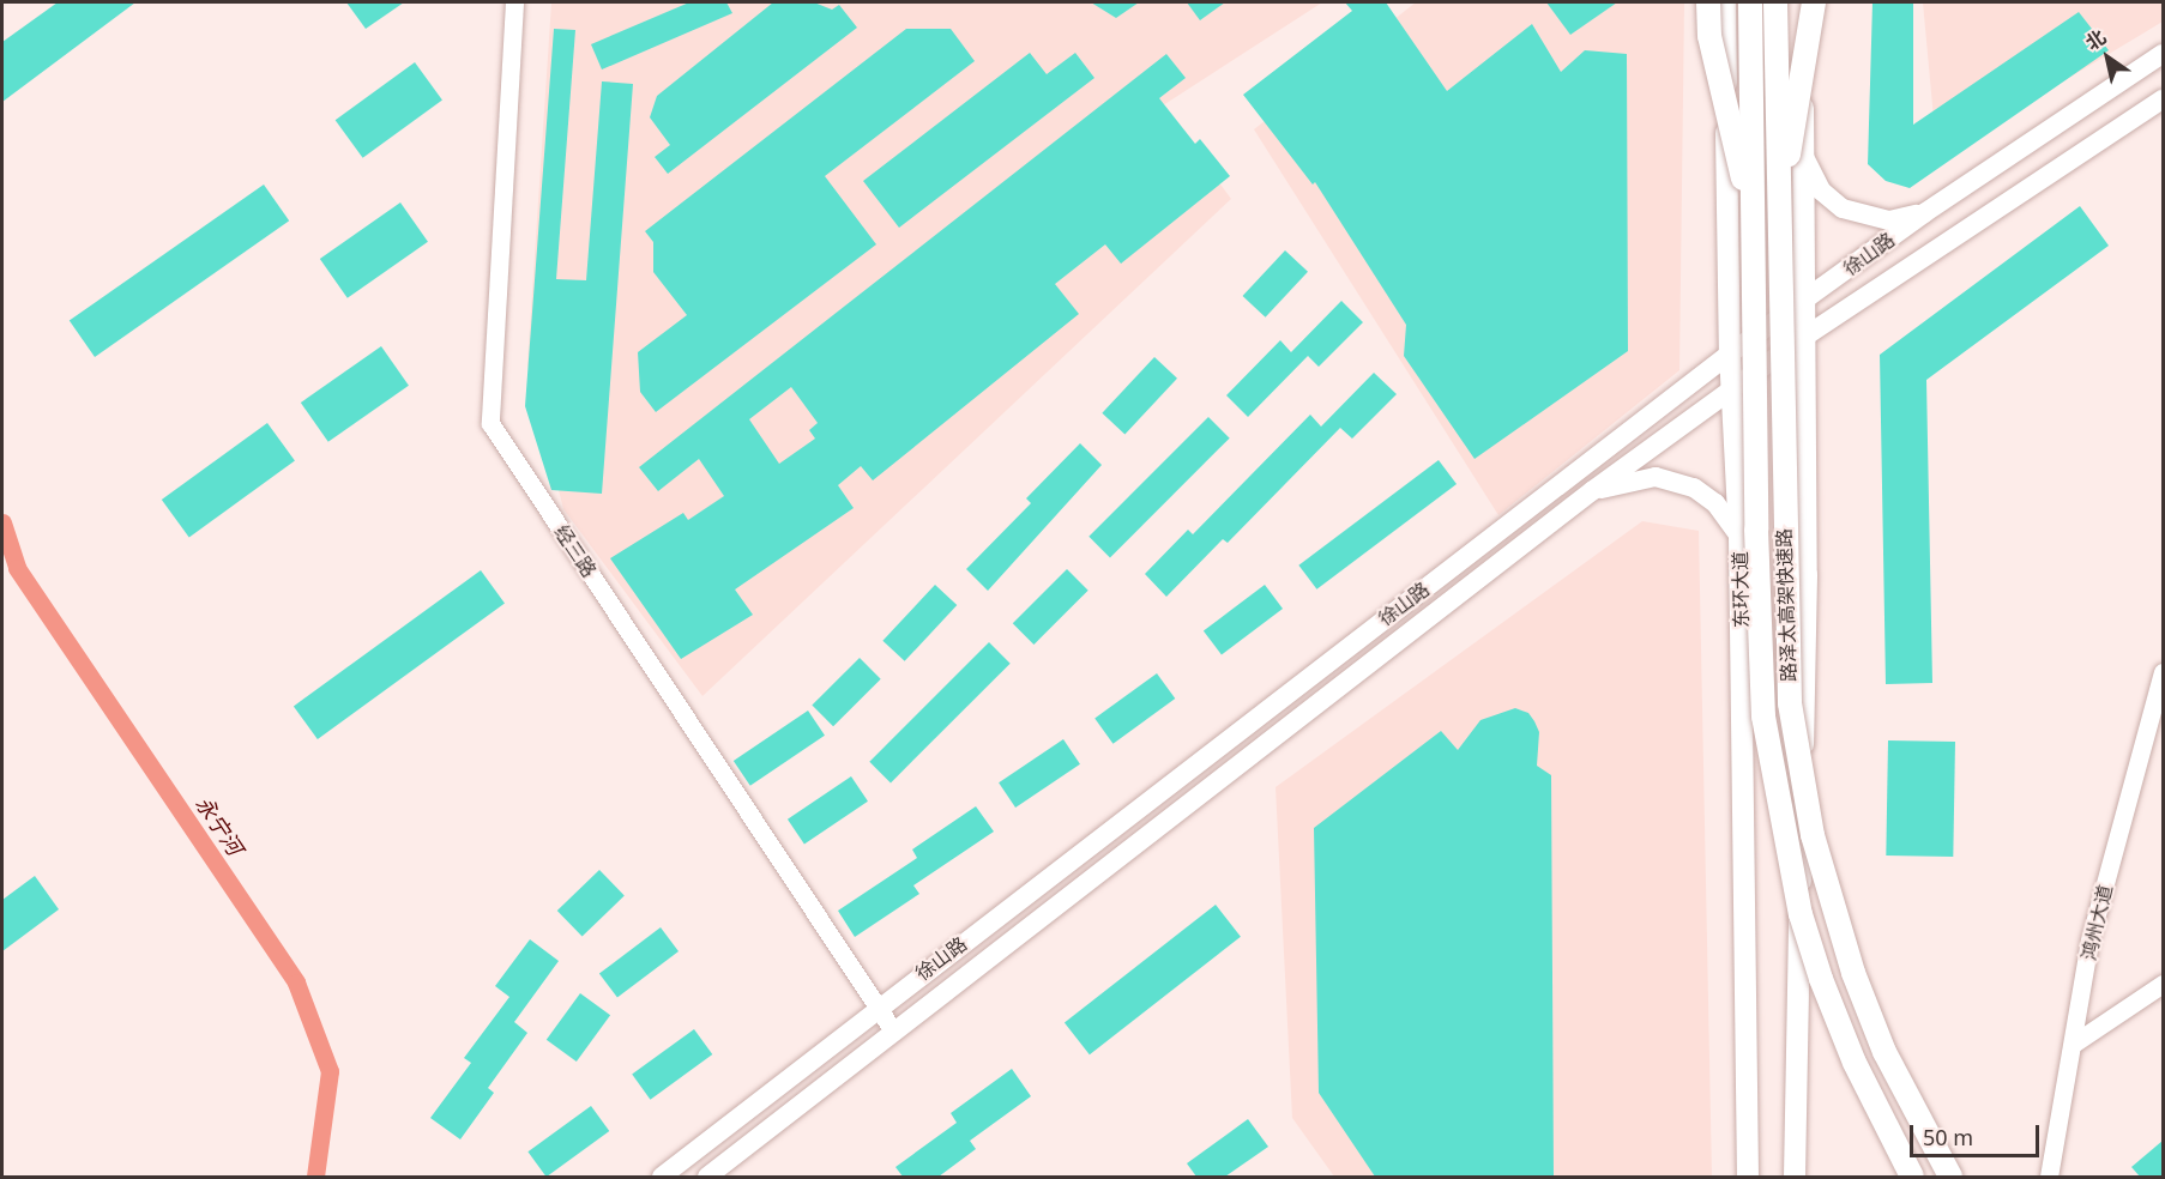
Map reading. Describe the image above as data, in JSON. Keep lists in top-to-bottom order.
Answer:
{
  "streets": {
    "highway": ["路泽太高架快速路"],
    "main road": ["徐山路", "东环大道"],
    "street": ["经三路", "鸿州大道"]
  },
  "crossings": [
    ["徐山路", "经三路"],
    ["徐山路", "东环大道"]
  ],
  "water": ["永宁河"],
  "scale_bar": "50 m",
  "north": "top left"
}
